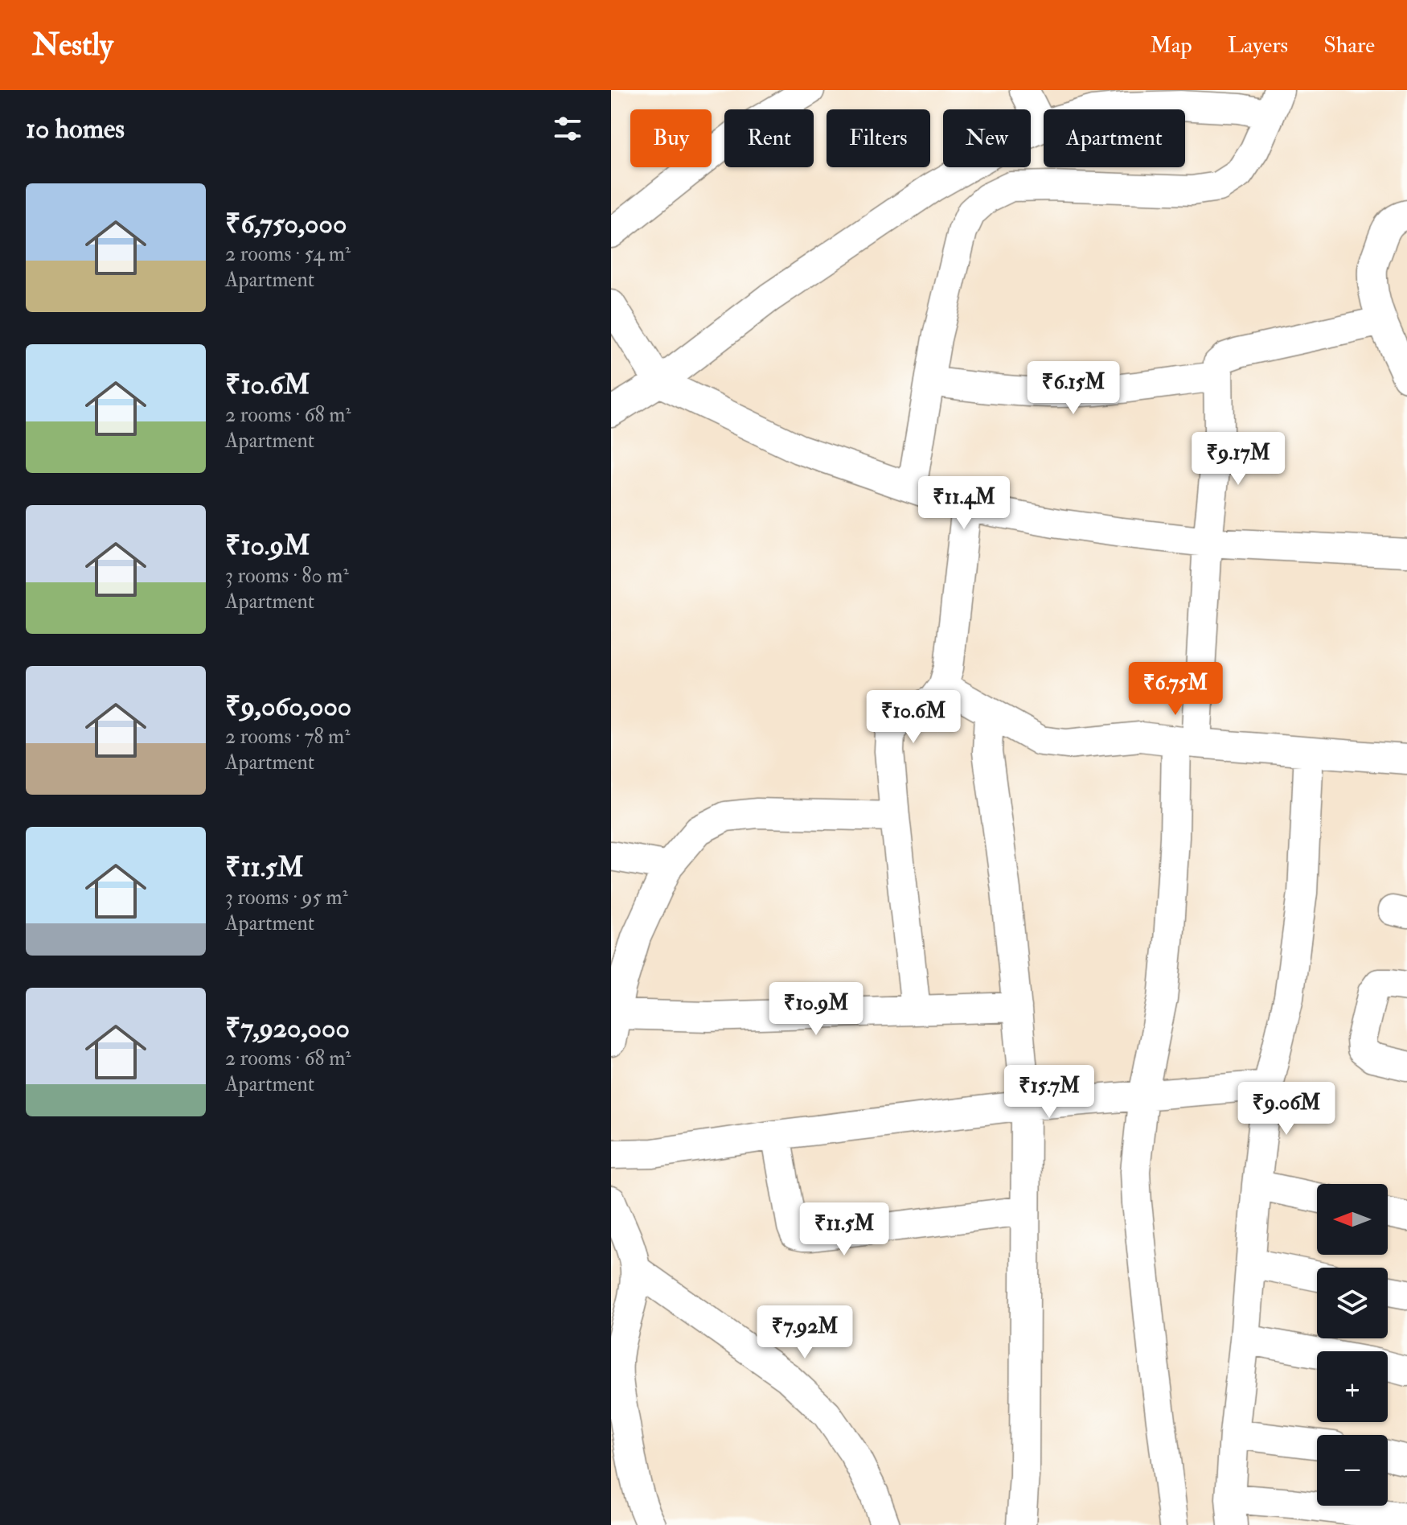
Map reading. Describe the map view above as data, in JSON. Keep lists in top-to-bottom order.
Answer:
{
  "north": "left",
  "page": {
    "header": "Nestly",
    "nav": ["Map", "Layers", "Share"],
    "heading": "10 homes",
    "chip": [
      "Buy",
      "Rent",
      "Filters",
      "New",
      "Apartment"
    ],
    "list": [
      {
        "name": "₹6,750,000",
        "note": "2 rooms · 54 m² · Apartment"
      },
      {
        "name": "₹10.6M",
        "note": "2 rooms · 68 m² · Apartment"
      },
      {
        "name": "₹10.9M",
        "note": "3 rooms · 80 m² · Apartment"
      },
      {
        "name": "₹9,060,000",
        "note": "2 rooms · 78 m² · Apartment"
      },
      {
        "name": "₹11.5M",
        "note": "3 rooms · 95 m² · Apartment"
      },
      {
        "name": "₹7,920,000",
        "note": "2 rooms · 68 m² · Apartment"
      }
    ],
    "price": [
      "₹6.15M",
      "₹9.17M",
      "₹11.4M",
      "₹6.75M",
      "₹10.6M",
      "₹10.9M",
      "₹15.7M",
      "₹9.06M",
      "₹11.5M",
      "₹7.92M"
    ],
    "map_buttons": ["+", "−"]
  }
}
